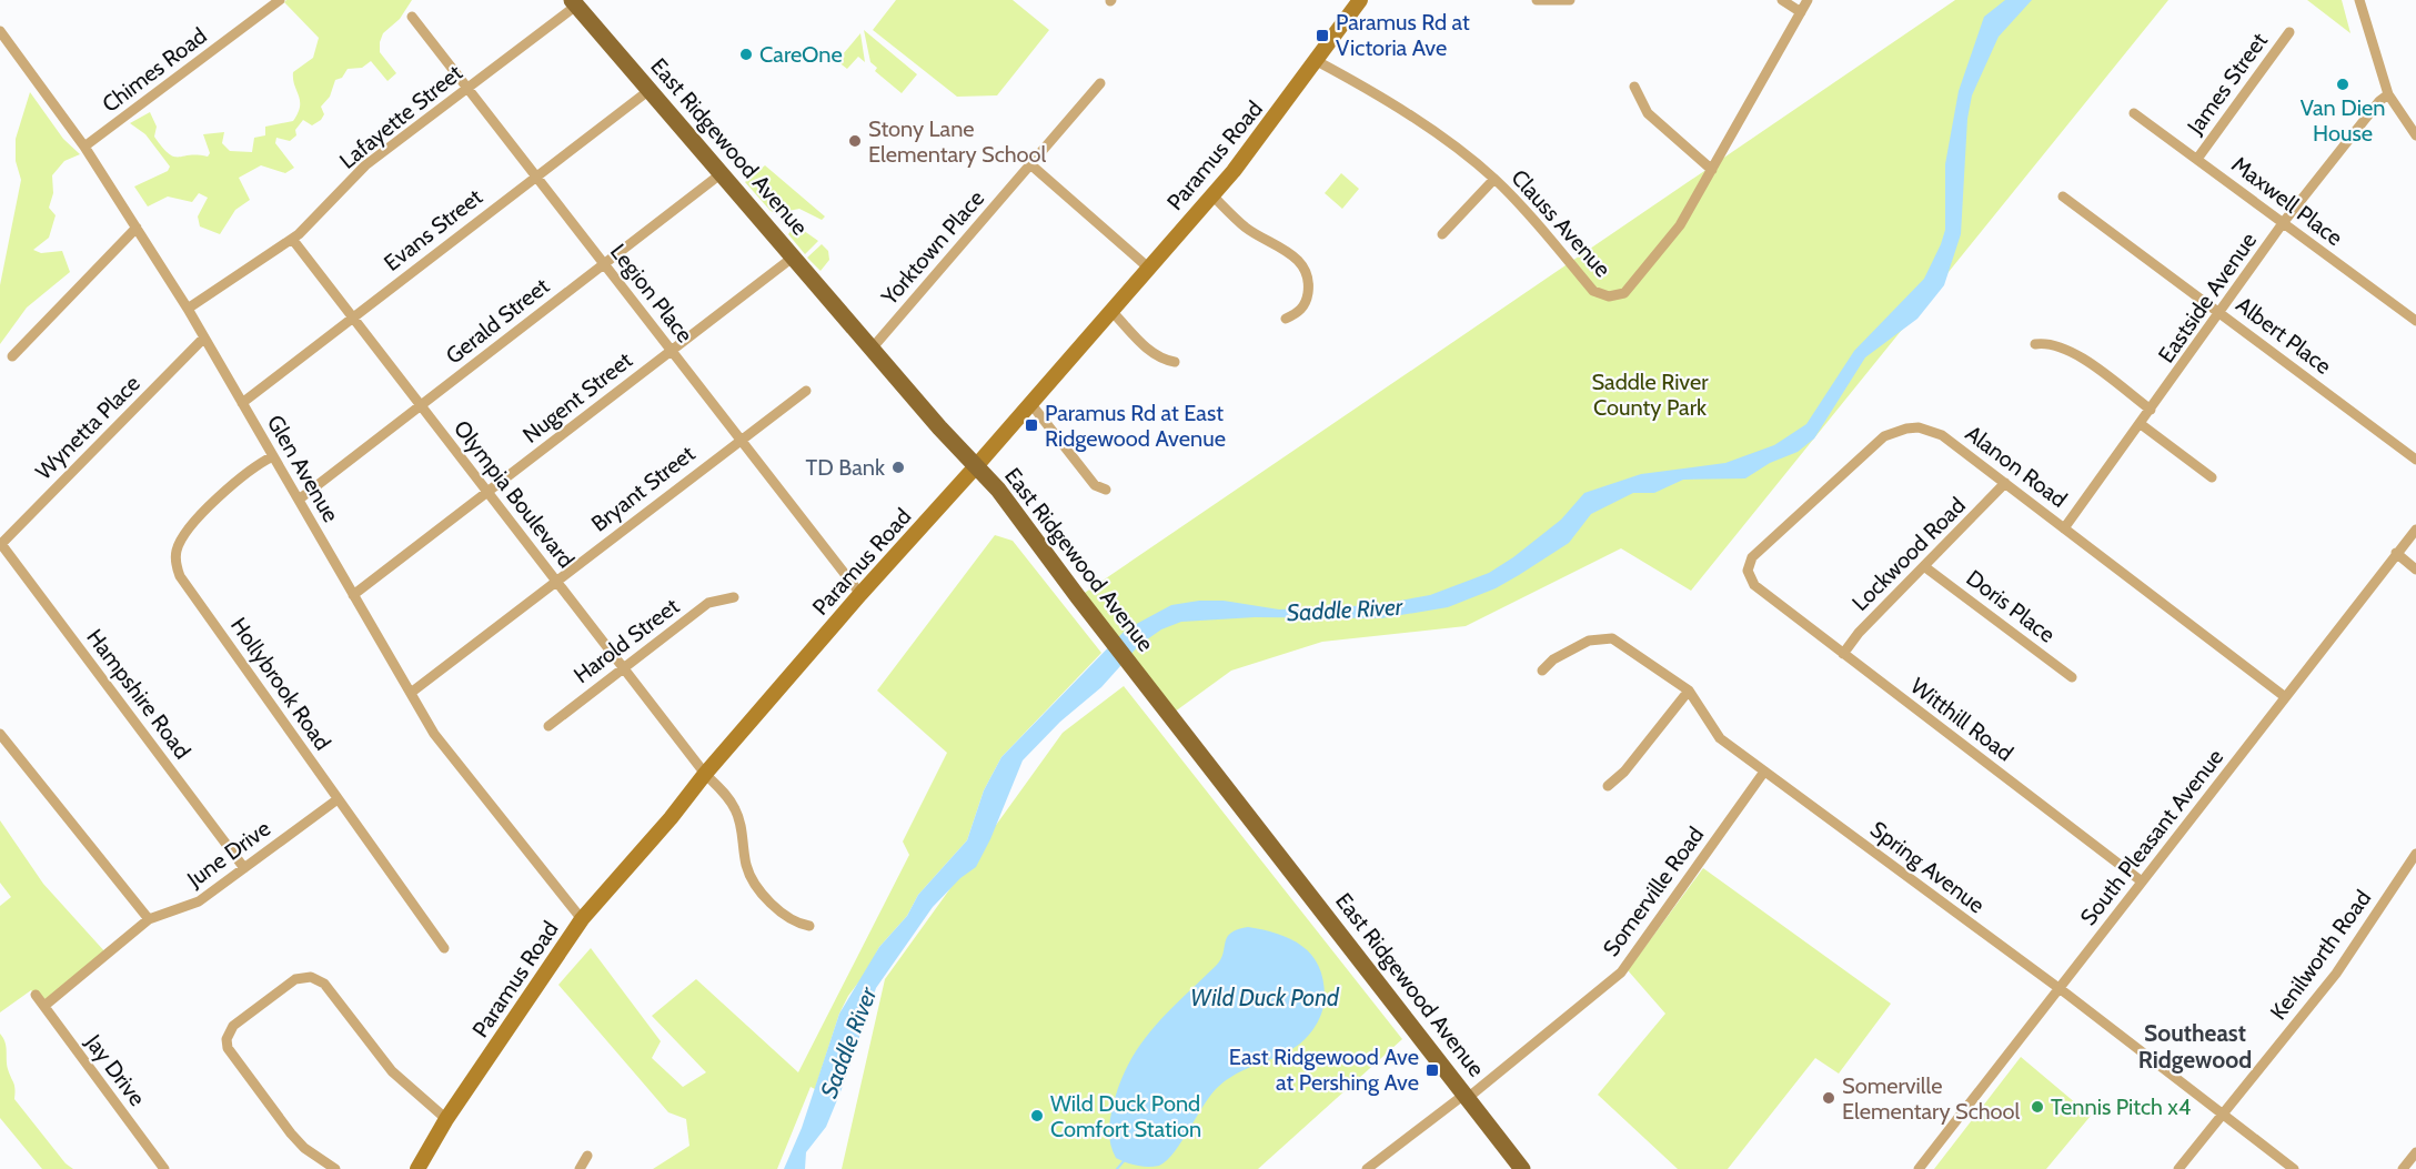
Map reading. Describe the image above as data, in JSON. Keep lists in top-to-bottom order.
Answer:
{
  "streets": {
    "main road": ["East Ridgewood Avenue", "Paramus Road"],
    "street": [
      "Chimes Road",
      "James Street",
      "Lafayette Street",
      "Maxwell Place",
      "Clauss Avenue",
      "Evans Street",
      "Yorktown Place",
      "Legion Place",
      "Eastside Avenue",
      "Gerald Street",
      "Albert Place",
      "Nugent Street",
      "Wynetta Place",
      "Alanon Road",
      "Glen Avenue",
      "Bryant Street",
      "Olympia Boulevard",
      "Lockwood Road",
      "Doris Place",
      "Harold Street",
      "Hollybrook Road",
      "Hampshire Road",
      "Witthill Road",
      "South Pleasant Avenue",
      "June Drive",
      "Spring Avenue",
      "Somerville Road",
      "Kenilworth Road",
      "Jay Drive"
    ]
  },
  "crossings": [
    ["Chimes Road", "Glen Avenue"],
    ["James Street", "Maxwell Place"],
    ["Lafayette Street", "East Ridgewood Avenue"],
    ["Lafayette Street", "Legion Place"],
    ["Lafayette Street", "Glen Avenue"],
    ["Lafayette Street", "Olympia Boulevard"],
    ["East Ridgewood Avenue", "Paramus Road"],
    ["East Ridgewood Avenue", "Evans Street"],
    ["East Ridgewood Avenue", "Yorktown Place"],
    ["East Ridgewood Avenue", "Gerald Street"],
    ["East Ridgewood Avenue", "Nugent Street"],
    ["East Ridgewood Avenue", "Somerville Road"],
    ["Paramus Road", "Clauss Avenue"],
    ["Paramus Road", "Legion Place"],
    ["Paramus Road", "Glen Avenue"],
    ["Paramus Road", "Olympia Boulevard"],
    ["Maxwell Place", "Eastside Avenue"],
    ["Evans Street", "Legion Place"],
    ["Evans Street", "Glen Avenue"],
    ["Evans Street", "Olympia Boulevard"],
    ["Legion Place", "Gerald Street"],
    ["Legion Place", "Nugent Street"],
    ["Legion Place", "Bryant Street"],
    ["Eastside Avenue", "Albert Place"],
    ["Eastside Avenue", "Alanon Road"],
    ["Gerald Street", "Glen Avenue"],
    ["Gerald Street", "Olympia Boulevard"],
    ["Nugent Street", "Glen Avenue"],
    ["Nugent Street", "Olympia Boulevard"],
    ["Wynetta Place", "Glen Avenue"],
    ["Wynetta Place", "Hampshire Road"],
    ["Alanon Road", "Lockwood Road"],
    ["Alanon Road", "Witthill Road"],
    ["Alanon Road", "South Pleasant Avenue"],
    ["Glen Avenue", "Bryant Street"],
    ["Glen Avenue", "Hollybrook Road"],
    ["Bryant Street", "Olympia Boulevard"],
    ["Olympia Boulevard", "Harold Street"],
    ["Lockwood Road", "Doris Place"],
    ["Lockwood Road", "Witthill Road"],
    ["Hollybrook Road", "June Drive"],
    ["Hampshire Road", "June Drive"],
    ["Witthill Road", "South Pleasant Avenue"],
    ["South Pleasant Avenue", "Spring Avenue"],
    ["June Drive", "Jay Drive"],
    ["Spring Avenue", "Somerville Road"],
    ["Spring Avenue", "Kenilworth Road"]
  ],
  "districts": ["Southeast Ridgewood"],
  "water": ["Saddle River", "Wild Duck Pond"],
  "parks": ["Saddle River County Park"],
  "places": {
    "transit": ["Paramus Rd at Victoria Ave", "Paramus Rd at East Ridgewood Avenue", "East Ridgewood Ave at Pershing Ave"],
    "other": [
      "CareOne",
      "Van Dien House",
      "Stony Lane Elementary School",
      "TD Bank",
      "Somerville Elementary School",
      "Tennis Pitch x4",
      "Wild Duck Pond Comfort Station"
    ]
  }
}
